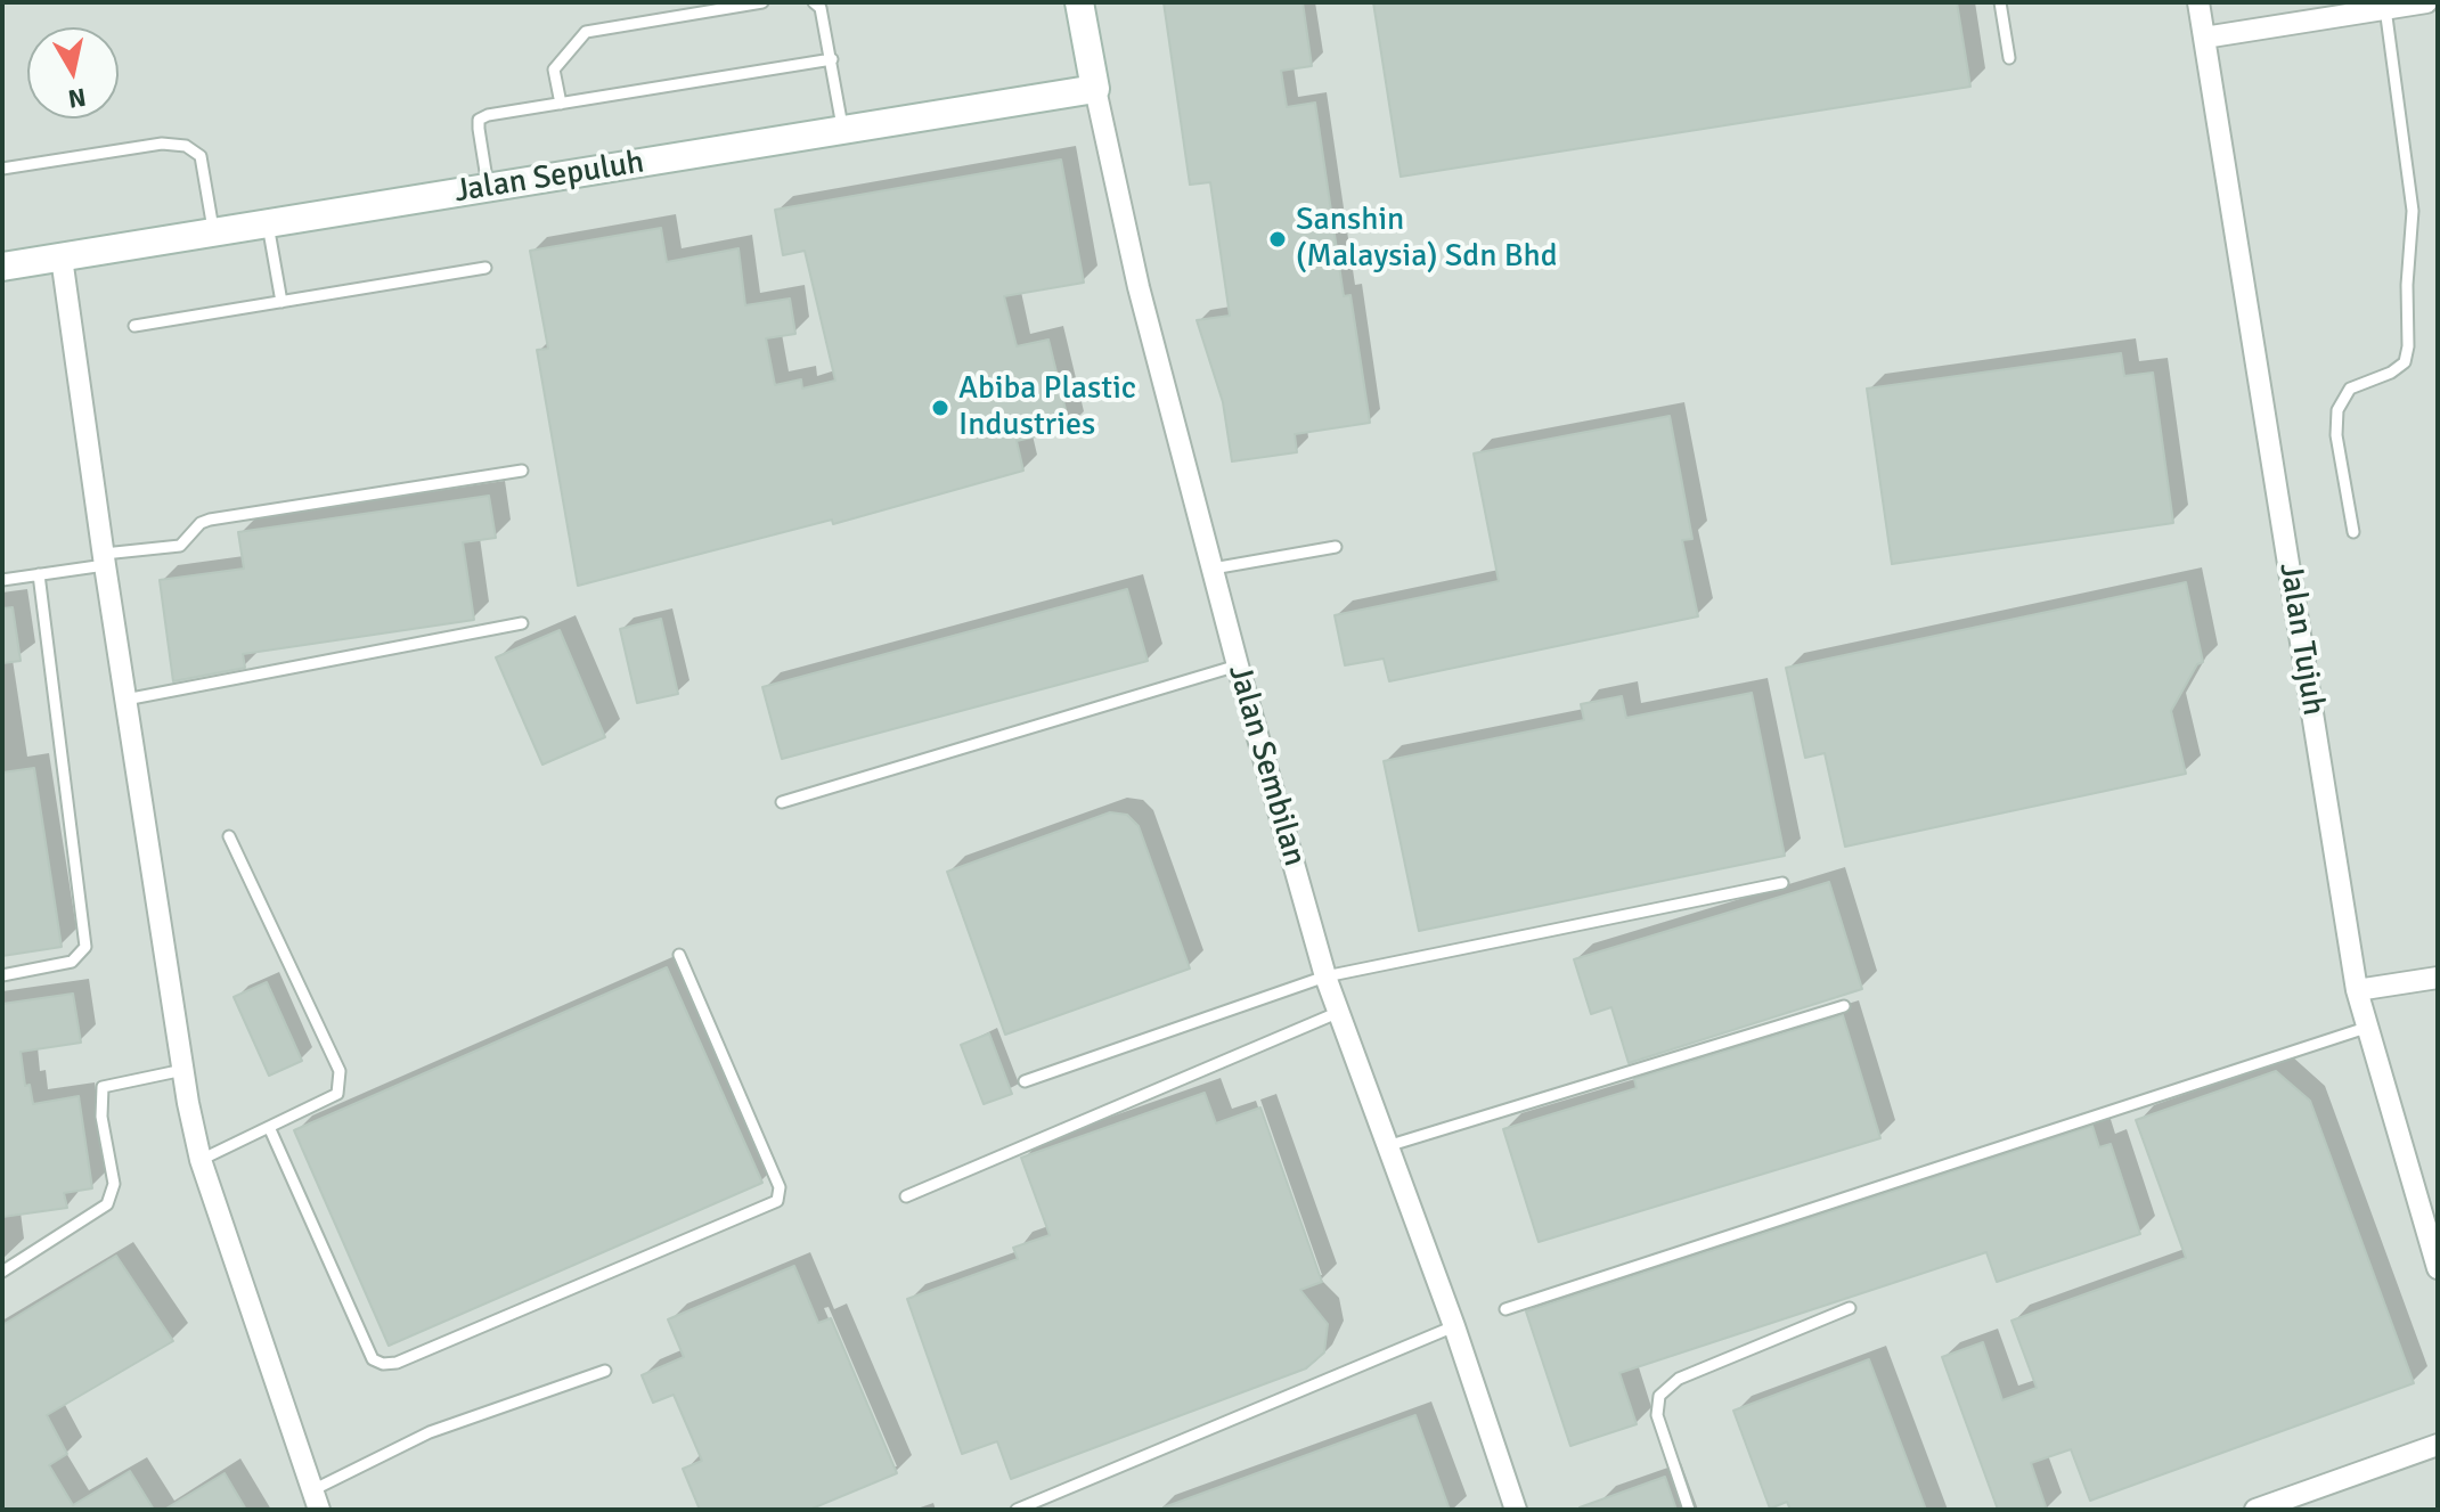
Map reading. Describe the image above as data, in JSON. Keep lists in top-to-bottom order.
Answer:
{
  "streets": {
    "main road": ["Jalan Sepuluh", "Jalan Sembilan"],
    "street": ["Jalan Tujuh"]
  },
  "crossings": [
    ["Jalan Sepuluh", "Jalan Sembilan"]
  ],
  "places": ["Sanshin (Malaysia) Sdn Bhd", "Abiba Plastic Industries"],
  "north": "bottom"
}
